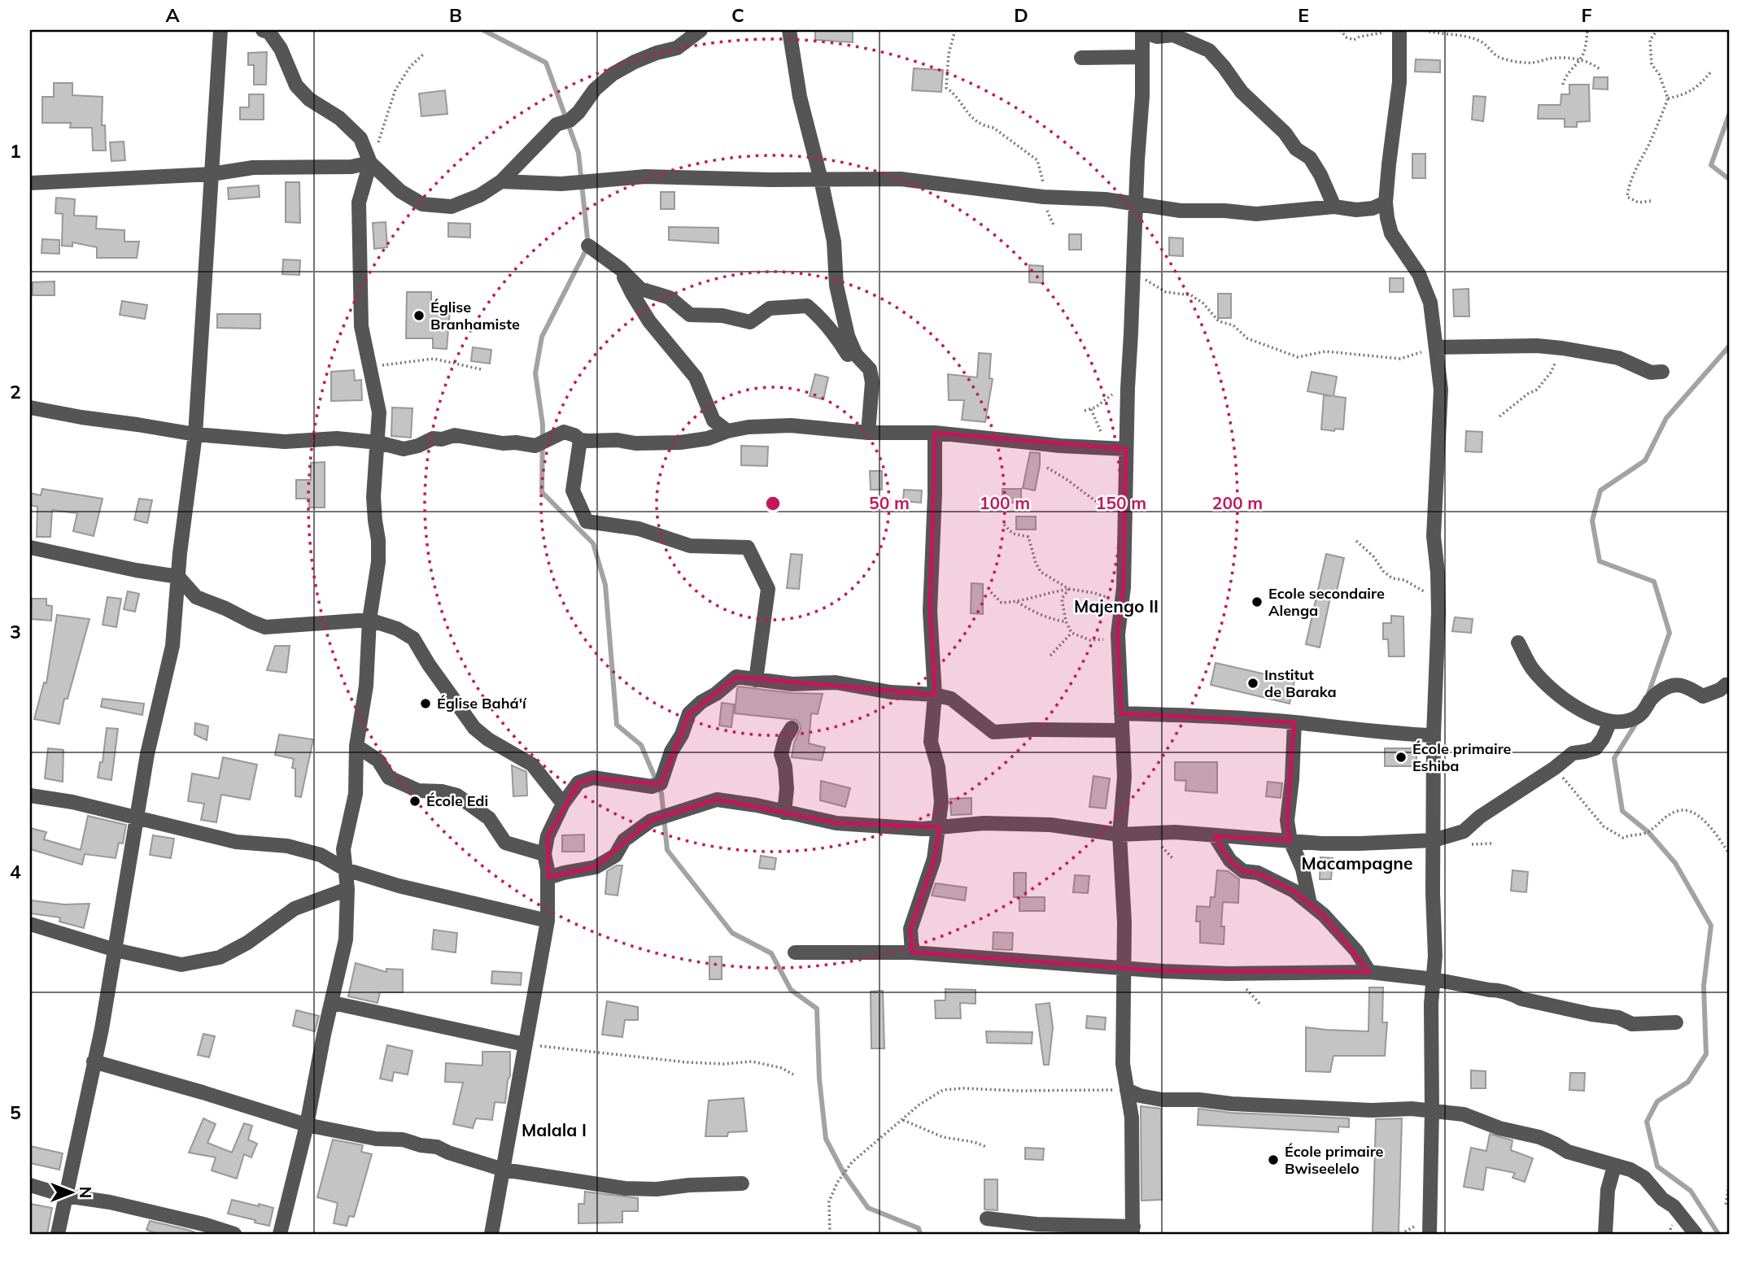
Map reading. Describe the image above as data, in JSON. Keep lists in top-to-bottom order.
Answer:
{
  "districts": ["Majengo II", "Macampagne", "Malala I"],
  "places": [
    "Église Branhamiste",
    "Ecole secondaire Alenga",
    "Institut de Baraka",
    "Église Bahá'í",
    "École primaire Eshiba",
    "École Edi",
    "École primaire Bwiseelelo"
  ],
  "north": "right",
  "grid": {
    "columns": [
      "A",
      "B",
      "C",
      "D",
      "E",
      "F"
    ],
    "rows": [
      "1",
      "2",
      "3",
      "4",
      "5"
    ]
  },
  "rings": [
    "50 m",
    "100 m",
    "150 m",
    "200 m"
  ]
}
